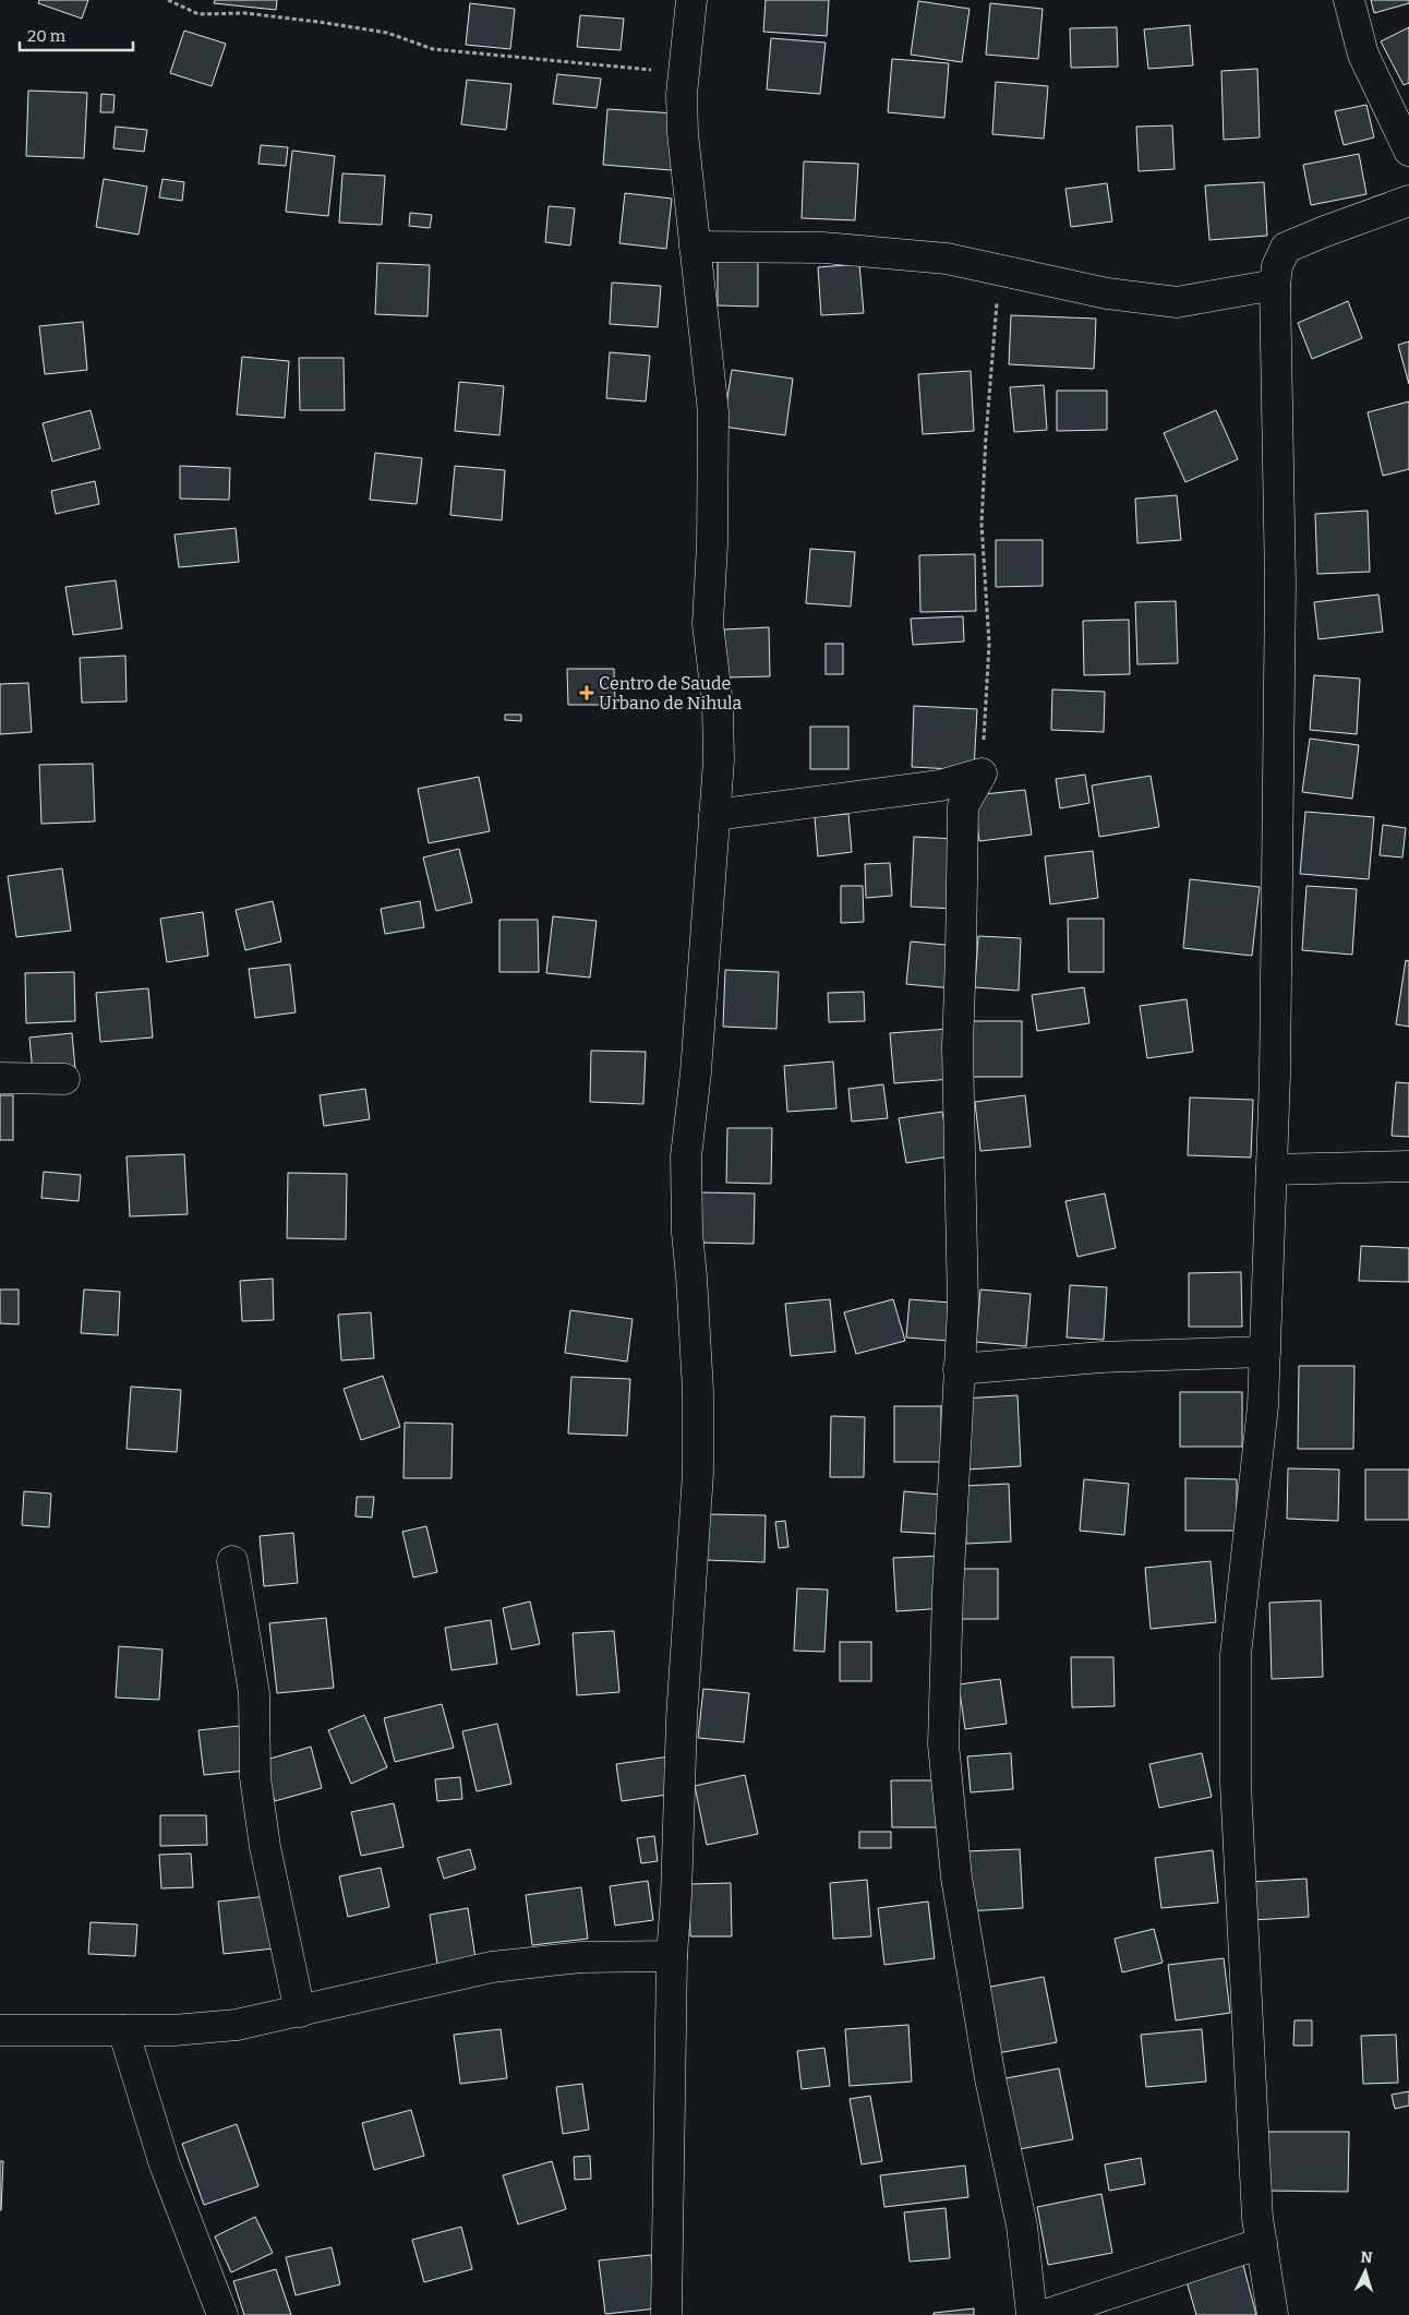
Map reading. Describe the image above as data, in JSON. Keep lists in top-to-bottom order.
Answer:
{
  "places": {
    "health": ["Centro de Saude Urbano de Nihula"]
  },
  "scale_bar": "20 m",
  "north": "top"
}
